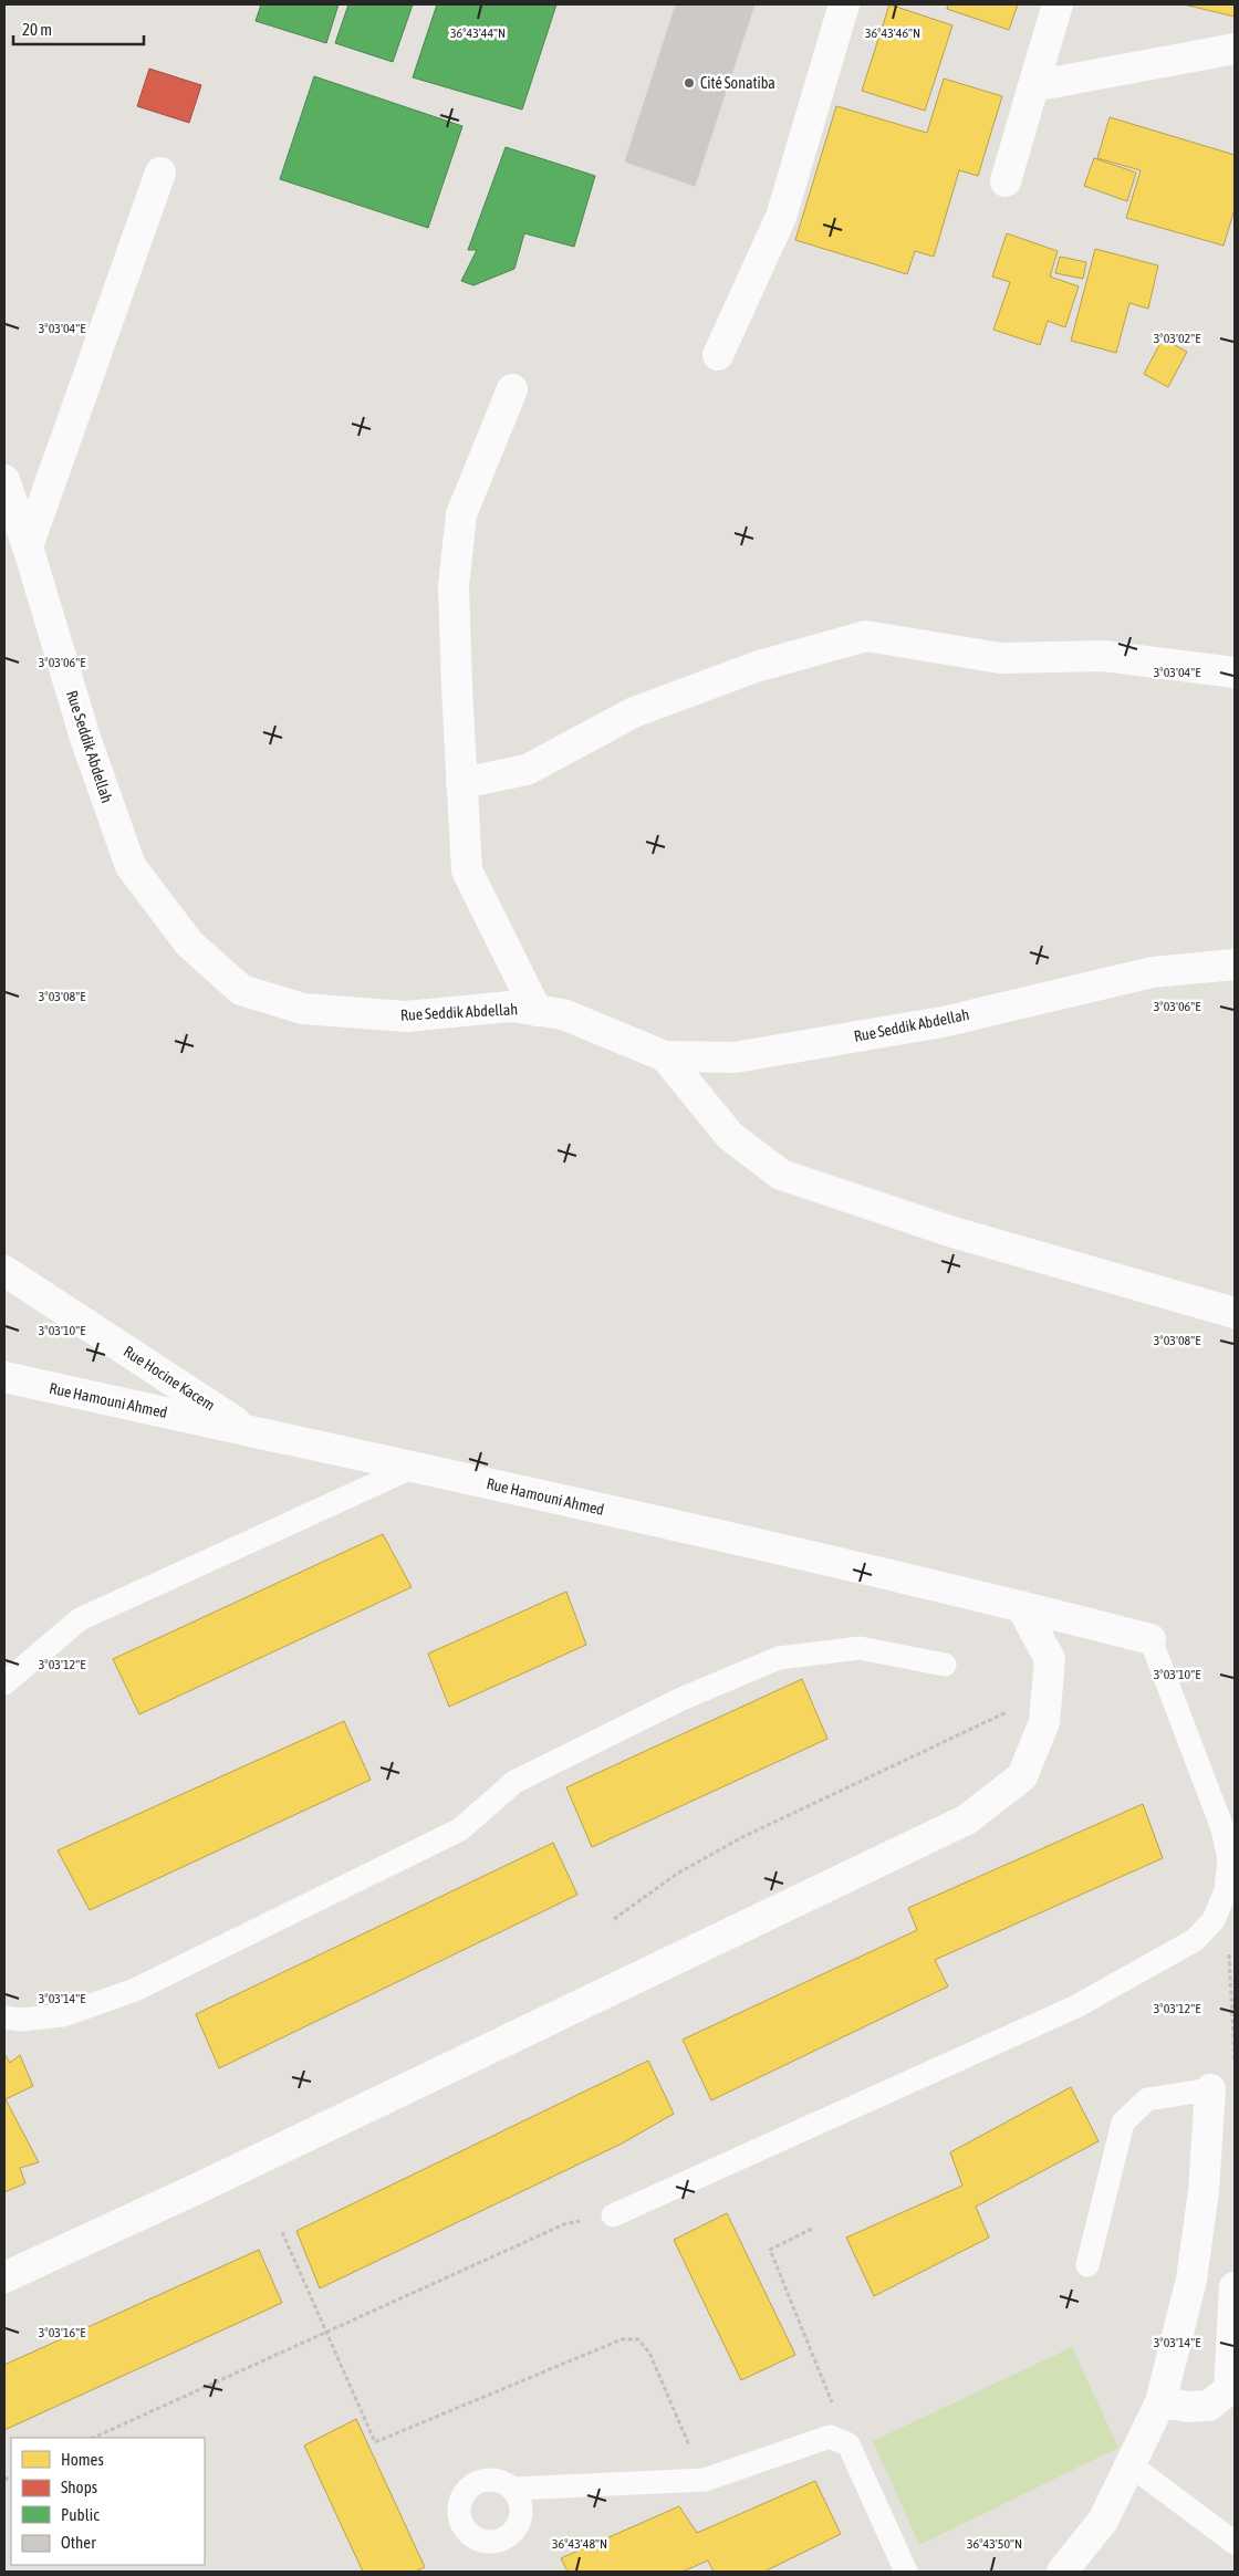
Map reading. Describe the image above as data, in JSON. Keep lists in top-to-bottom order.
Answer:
{
  "streets": {
    "street": ["Rue Seddik Abdellah", "Rue Hocine Kacem", "Rue Hamouni Ahmed"]
  },
  "crossings": [
    ["Rue Hocine Kacem", "Rue Hamouni Ahmed"]
  ],
  "places": ["Cité Sonatiba"],
  "legend": [
    "Homes",
    "Shops",
    "Public",
    "Other"
  ],
  "scale_bar": "20 m",
  "coordinates": [
    "36°43'44\"N",
    "36°43'46\"N",
    "3°03'04\"E",
    "3°03'02\"E",
    "3°03'06\"E",
    "3°03'08\"E",
    "3°03'10\"E",
    "3°03'12\"E",
    "3°03'14\"E",
    "3°03'16\"E",
    "36°43'48\"N",
    "36°43'50\"N"
  ]
}
